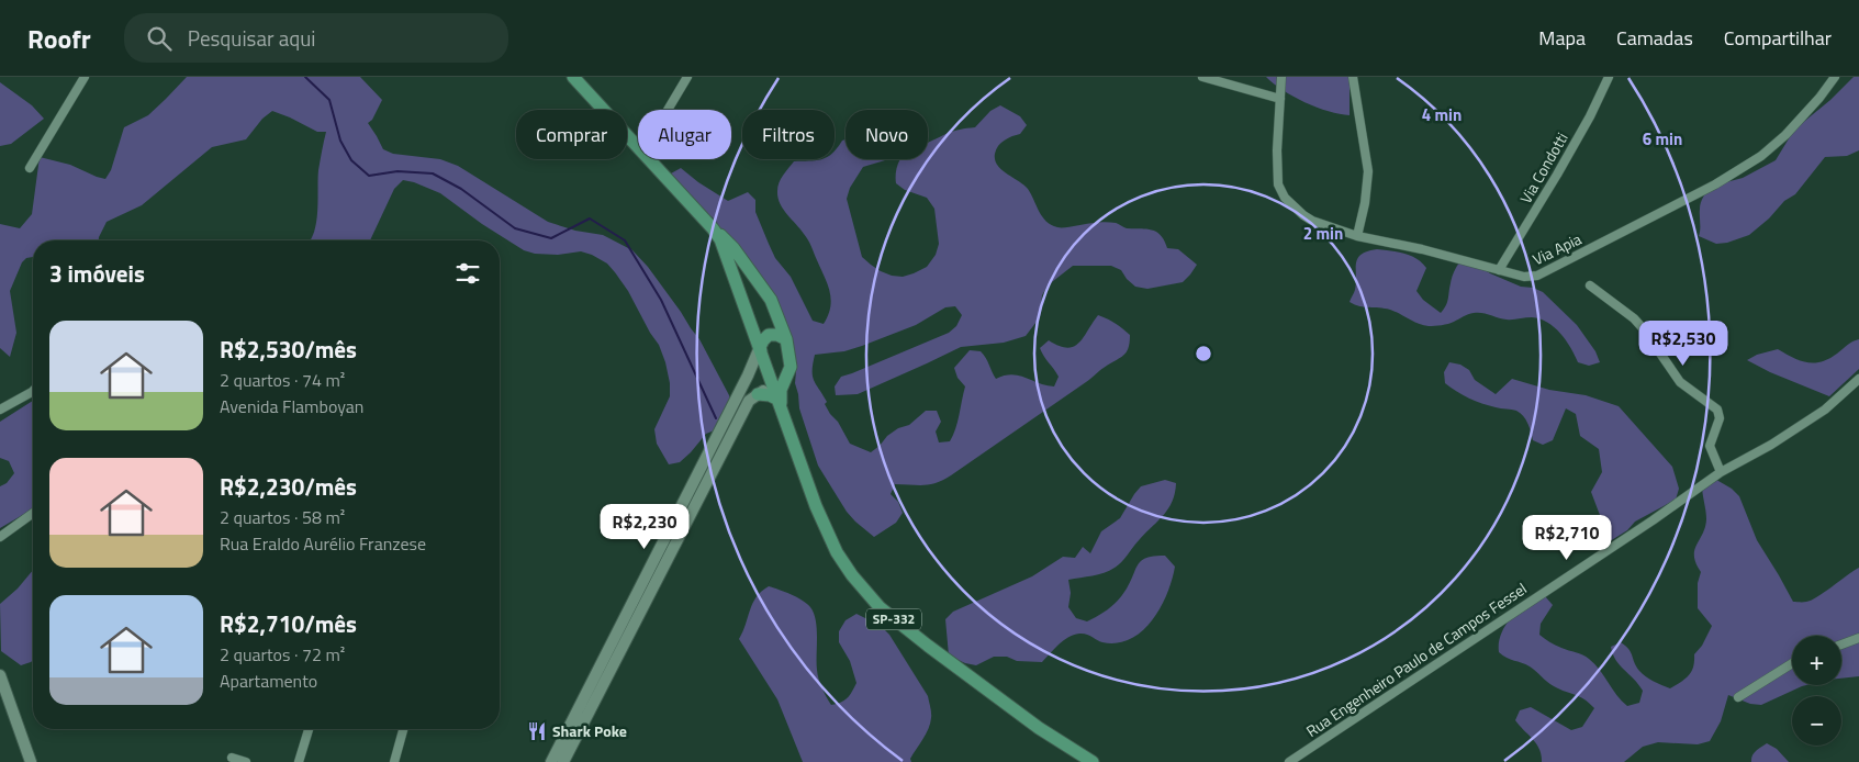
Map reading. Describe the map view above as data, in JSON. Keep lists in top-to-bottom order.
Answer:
{
  "streets": {
    "main road": ["SP-332"],
    "street": ["Via Condotti", "Via Apia", "Rua Engenheiro Paulo de Campos Fessel"]
  },
  "crossings": [
    ["Via Condotti", "Via Apia"]
  ],
  "places": {
    "restaurant": ["Shark Poke"]
  },
  "page": {
    "header": "Roofr",
    "search": "Pesquisar aqui",
    "nav": ["Mapa", "Camadas", "Compartilhar"],
    "chip": [
      "Comprar",
      "Alugar",
      "Filtros",
      "Novo"
    ],
    "heading": "3 imóveis",
    "list": [
      {
        "name": "R$2,530/mês",
        "note": "2 quartos · 74 m² · Avenida Flamboyan"
      },
      {
        "name": "R$2,230/mês",
        "note": "2 quartos · 58 m² · Rua Eraldo Aurélio Franzese"
      },
      {
        "name": "R$2,710/mês",
        "note": "2 quartos · 72 m² · Apartamento"
      }
    ],
    "price": ["R$2,530", "R$2,230", "R$2,710"],
    "map_buttons": ["+", "−"]
  },
  "rings": ["4 min", "6 min", "2 min"]
}
